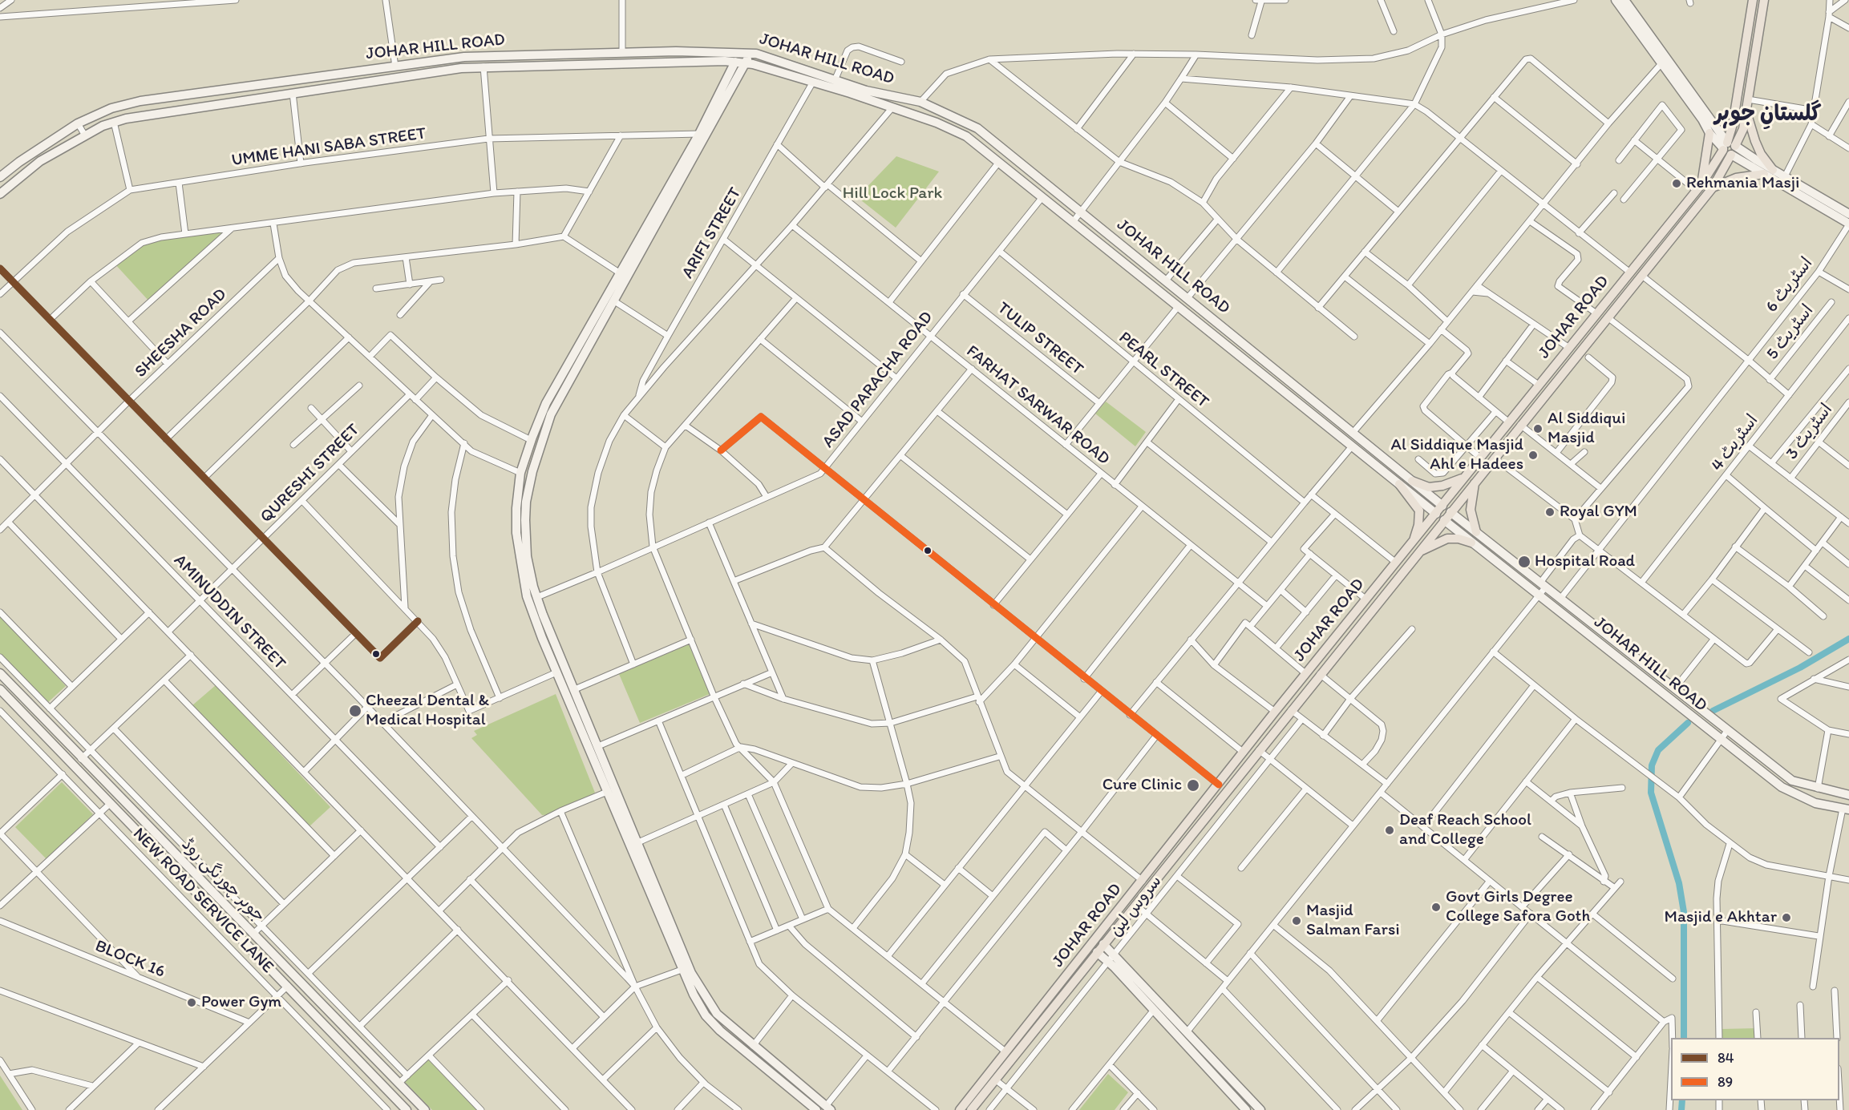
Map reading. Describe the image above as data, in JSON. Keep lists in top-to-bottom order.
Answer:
{
  "streets": {
    "main road": ["JOHAR ROAD"],
    "street": [
      "JOHAR HILL ROAD",
      "UMME HANI SABA STREET",
      "ARIFI STREET",
      "اسٹریٹ 6",
      "اسٹریٹ 5",
      "SHEESHA ROAD",
      "TULIP STREET",
      "PEARL STREET",
      "ASAD PARACHA ROAD",
      "FARHAT SARWAR ROAD",
      "اسٹریٹ 3",
      "اسٹریٹ 4",
      "QURESHI STREET",
      "AMINUDDIN STREET",
      "جوہر چورنگی روڈ",
      "NEW ROAD SERVICE LANE",
      "سروس لین",
      "BLOCK 16"
    ]
  },
  "crossings": [
    ["JOHAR HILL ROAD", "ARIFI STREET"],
    ["JOHAR HILL ROAD", "JOHAR ROAD"],
    ["JOHAR HILL ROAD", "ASAD PARACHA ROAD"],
    ["SHEESHA ROAD", "AMINUDDIN STREET"],
    ["TULIP STREET", "ASAD PARACHA ROAD"],
    ["PEARL STREET", "ASAD PARACHA ROAD"],
    ["ASAD PARACHA ROAD", "FARHAT SARWAR ROAD"],
    ["QURESHI STREET", "AMINUDDIN STREET"]
  ],
  "districts": ["گلستانِ جوہر"],
  "parks": ["Hill Lock Park"],
  "places": [
    "Rehmania Masji",
    "Al Siddiqui Masjid",
    "Al Siddique Masjid Ahl e Hadees",
    "Royal GYM",
    "Hospital Road",
    "Cheezal Dental & Medical Hospital",
    "Cure Clinic",
    "Deaf Reach School and College",
    "Govt Girls Degree College Safora Goth",
    "Masjid e Akhtar",
    "Masjid Salman Farsi",
    "Power Gym"
  ],
  "lines": ["transit line 84", "transit line 89"],
  "legend": ["84", "89"]
}
